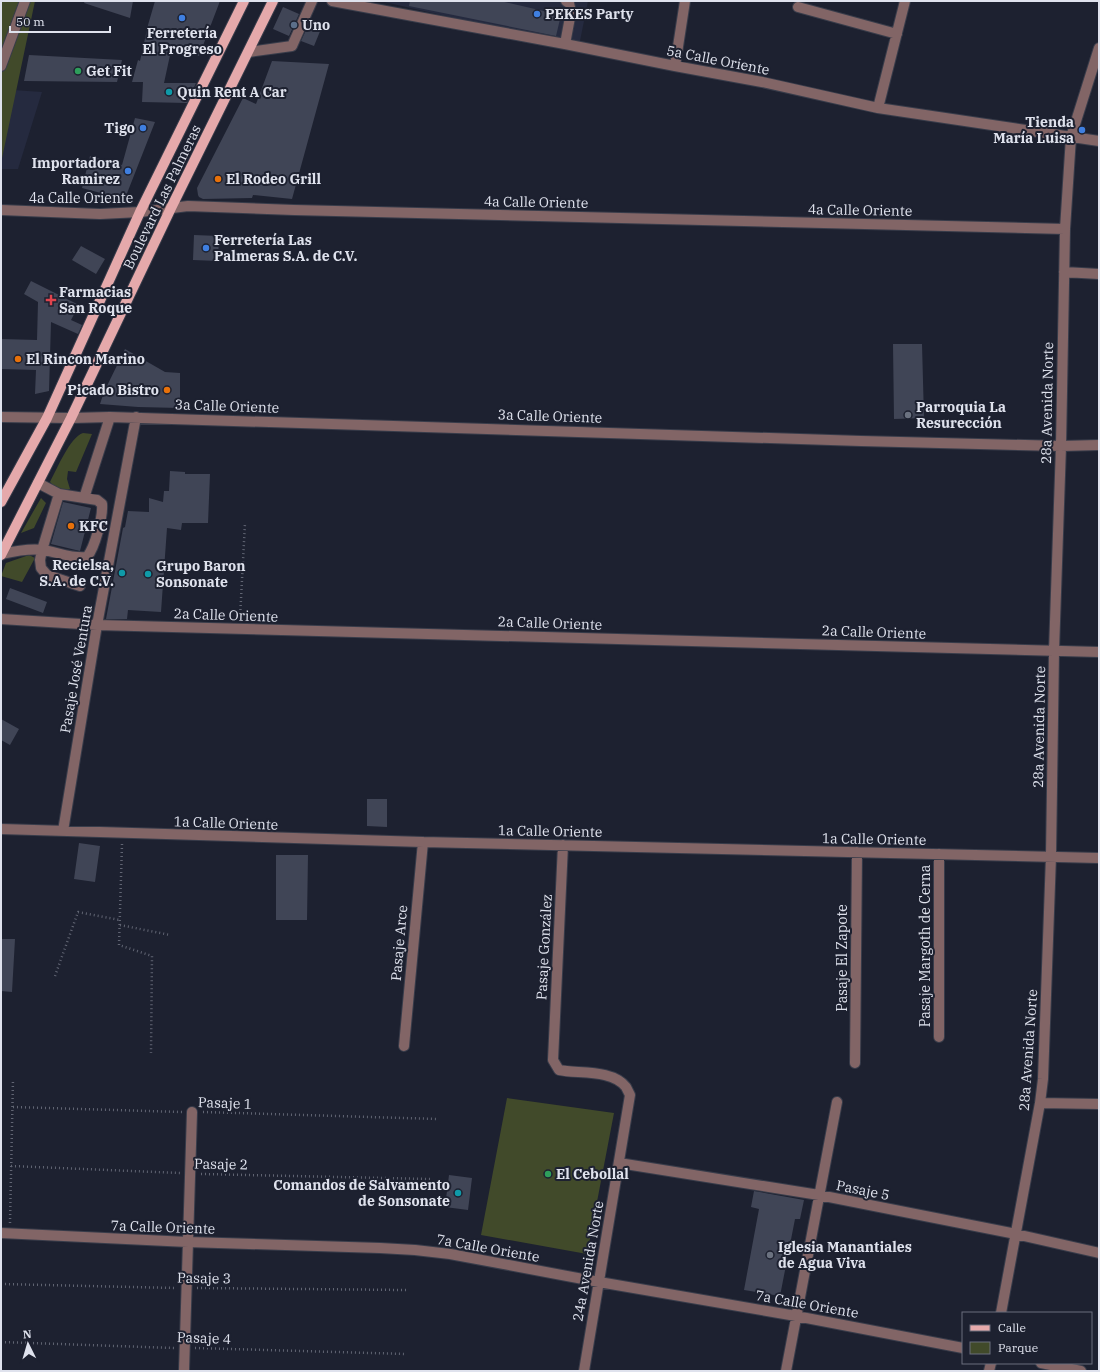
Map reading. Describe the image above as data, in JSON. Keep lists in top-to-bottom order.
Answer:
{
  "streets": {
    "main road": ["Boulevard Las Palmeras"],
    "street": [
      "5a Calle Oriente",
      "4a Calle Oriente",
      "28a Avenida Norte",
      "3a Calle Oriente",
      "2a Calle Oriente",
      "Pasaje José Ventura",
      "1a Calle Oriente",
      "Pasaje Arce",
      "Pasaje Margoth de Cerna",
      "Pasaje González",
      "Pasaje El Zapote",
      "Pasaje 5",
      "7a Calle Oriente",
      "24a Avenida Norte"
    ],
    "path": [
      "Pasaje 1",
      "Pasaje 2",
      "Pasaje 3",
      "Pasaje 4"
    ]
  },
  "crossings": [
    ["5a Calle Oriente", "28a Avenida Norte"],
    ["Boulevard Las Palmeras", "4a Calle Oriente"],
    ["Boulevard Las Palmeras", "3a Calle Oriente"],
    ["4a Calle Oriente", "28a Avenida Norte"],
    ["28a Avenida Norte", "3a Calle Oriente"],
    ["28a Avenida Norte", "2a Calle Oriente"],
    ["28a Avenida Norte", "1a Calle Oriente"],
    ["28a Avenida Norte", "Pasaje 5"],
    ["3a Calle Oriente", "Pasaje José Ventura"],
    ["2a Calle Oriente", "Pasaje José Ventura"],
    ["Pasaje José Ventura", "1a Calle Oriente"],
    ["1a Calle Oriente", "Pasaje Arce"],
    ["1a Calle Oriente", "Pasaje Margoth de Cerna"],
    ["1a Calle Oriente", "Pasaje González"],
    ["1a Calle Oriente", "Pasaje El Zapote"],
    ["Pasaje González", "24a Avenida Norte"],
    ["Pasaje 5", "24a Avenida Norte"],
    ["7a Calle Oriente", "24a Avenida Norte"]
  ],
  "places": {
    "other": [
      "PEKES Party",
      "Ferretería El Progreso",
      "Uno",
      "Get Fit",
      "Quin Rent A Car",
      "Tigo",
      "Tienda María Luisa",
      "Importadora Ramirez",
      "El Rodeo Grill",
      "Ferretería Las Palmeras S.A. de C.V.",
      "El Rincon Marino",
      "Picado Bistro",
      "Parroquia La Resurección",
      "KFC",
      "Recielsa, S.A. de C.V.",
      "Grupo Baron Sonsonate",
      "El Cebollal",
      "Comandos de Salvamento de Sonsonate",
      "Iglesia Manantiales de Agua Viva"
    ],
    "health": ["Farmacias San Roque"]
  },
  "legend": ["Calle", "Parque"],
  "scale_bar": "50 m",
  "north": "top"
}
